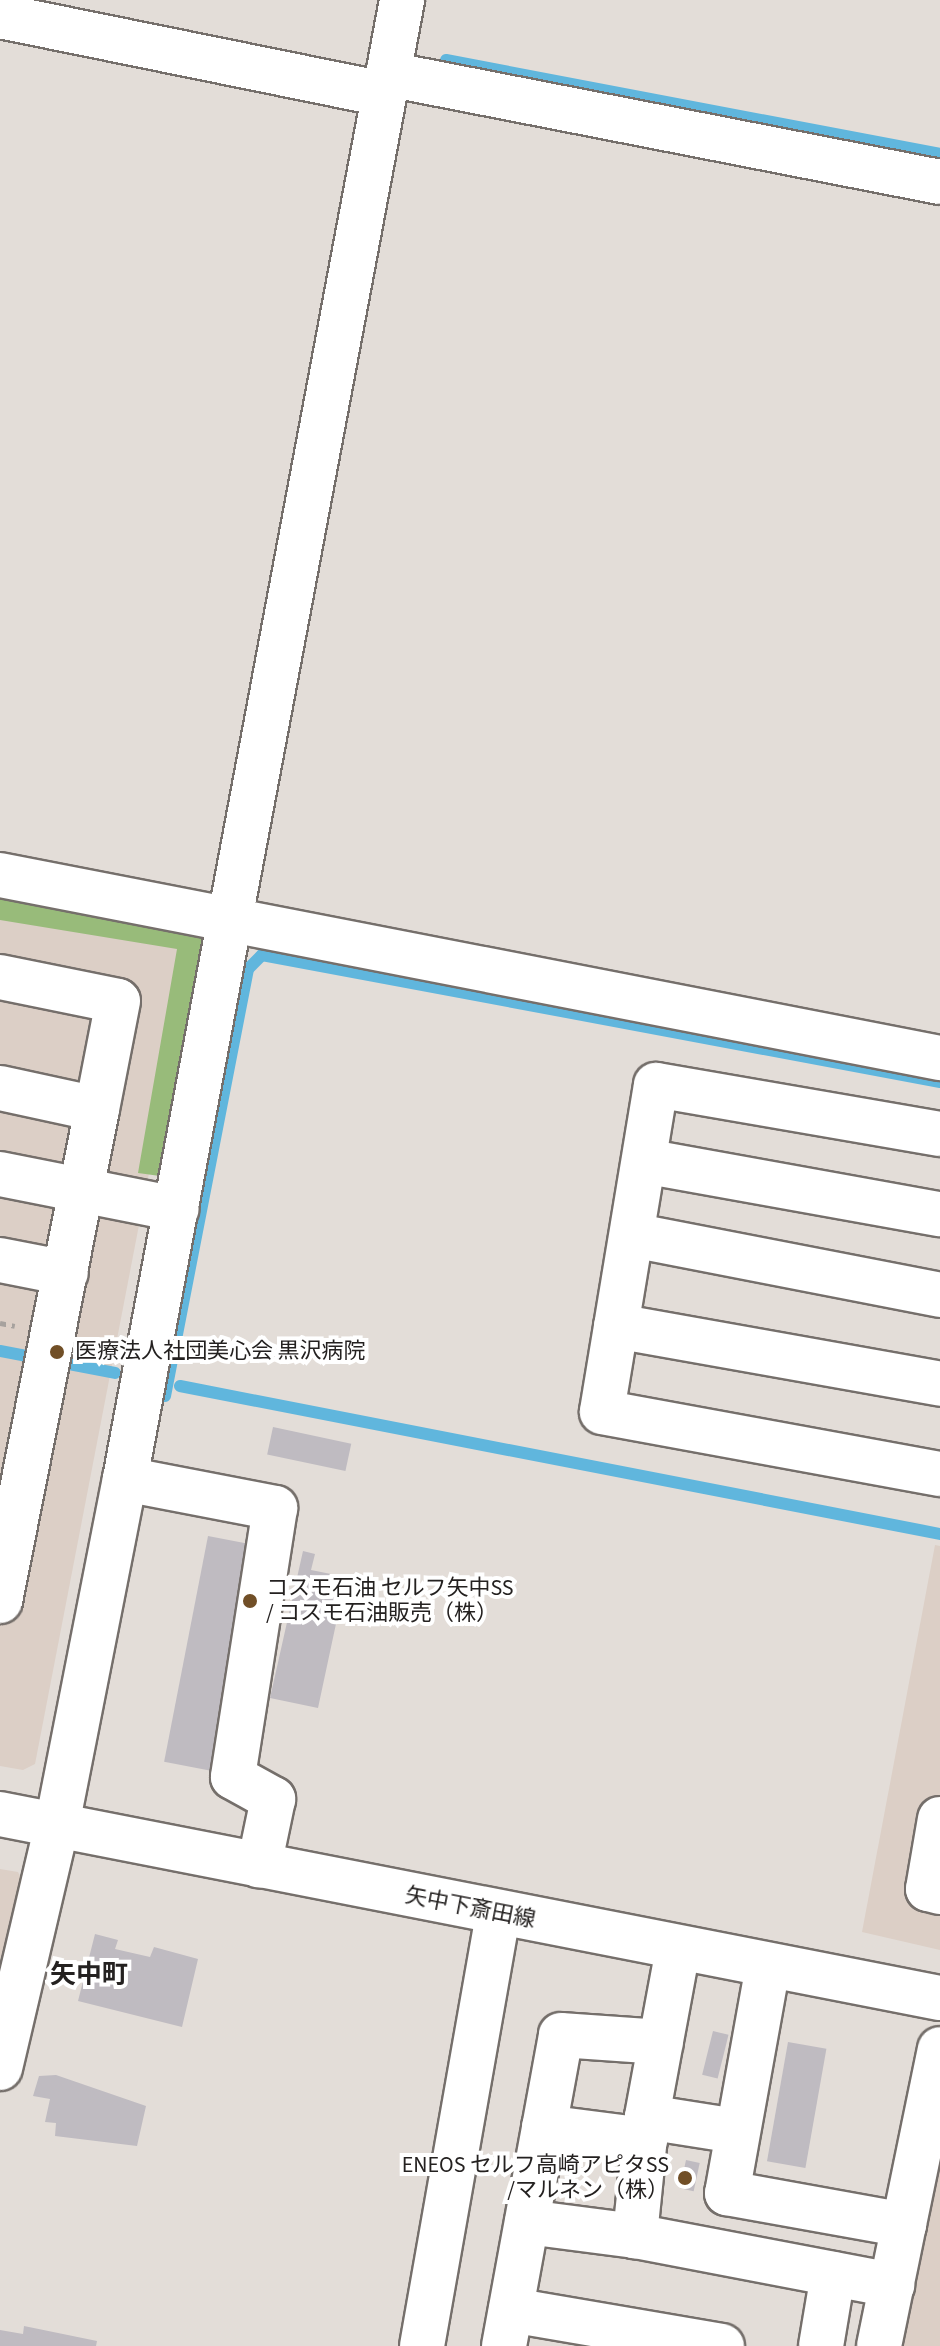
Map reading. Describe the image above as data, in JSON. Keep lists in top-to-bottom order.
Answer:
{
  "streets": {
    "street": ["矢中下斎田線"]
  },
  "districts": ["矢中町"],
  "places": ["医療法人社団美心会 黒沢病院", "コスモ石油 セルフ矢中SS / コスモ石油販売（株）", "ENEOS セルフ高崎アピタSS /マルネン（株）"]
}
